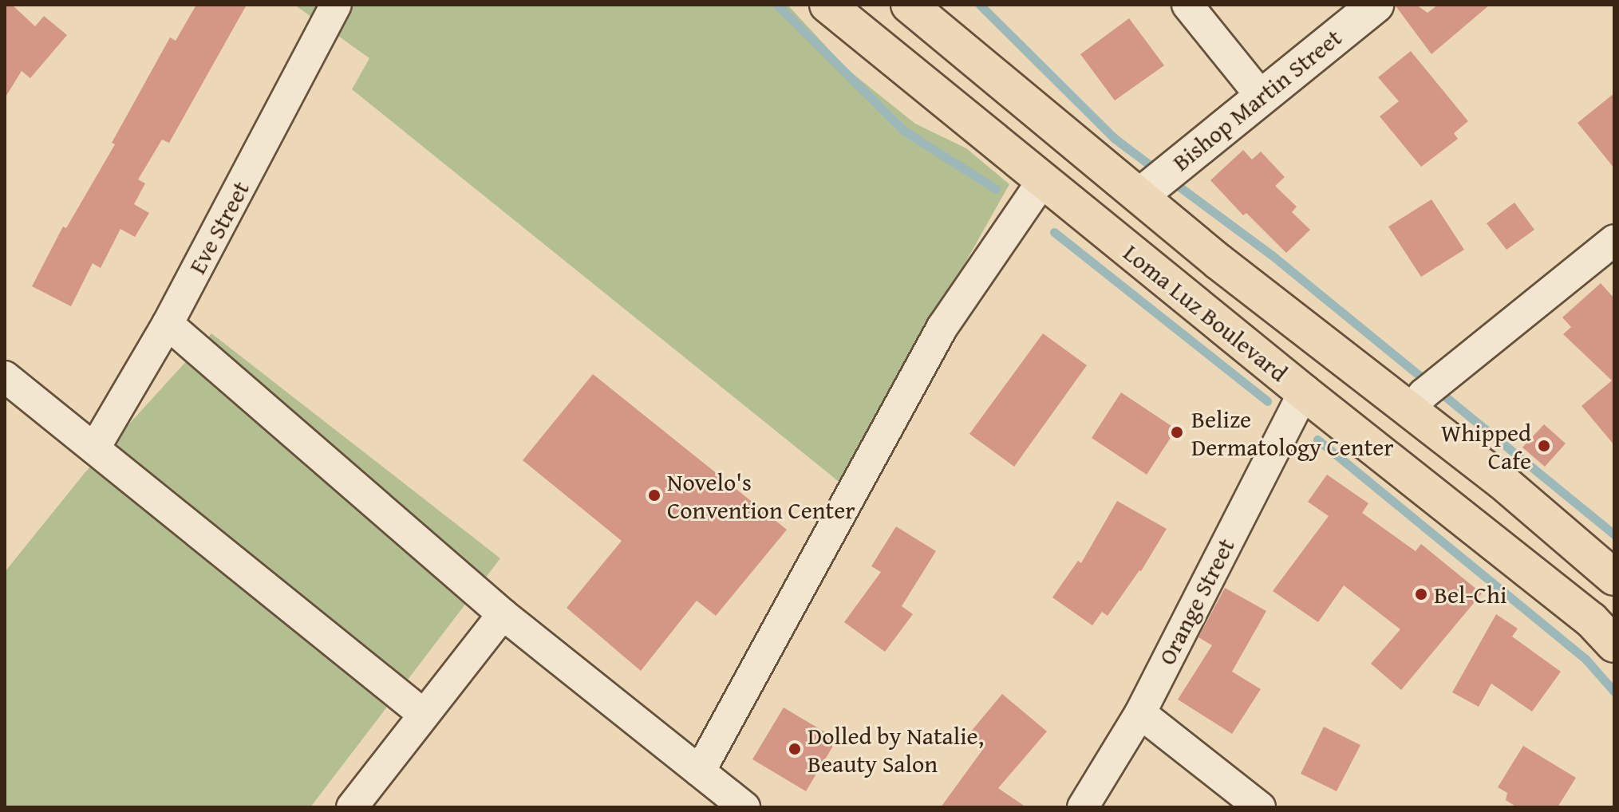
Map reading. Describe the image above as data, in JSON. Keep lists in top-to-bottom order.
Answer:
{
  "streets": {
    "highway": ["Loma Luz Boulevard"],
    "street": ["Bishop Martin Street", "Eve Street", "Orange Street"]
  },
  "crossings": [
    ["Bishop Martin Street", "Loma Luz Boulevard"],
    ["Loma Luz Boulevard", "Orange Street"]
  ],
  "places": [
    "Belize Dermatology Center",
    "Whipped Cafe",
    "Novelo's Convention Center",
    "Bel-Chi",
    "Dolled by Natalie, Beauty Salon"
  ]
}
